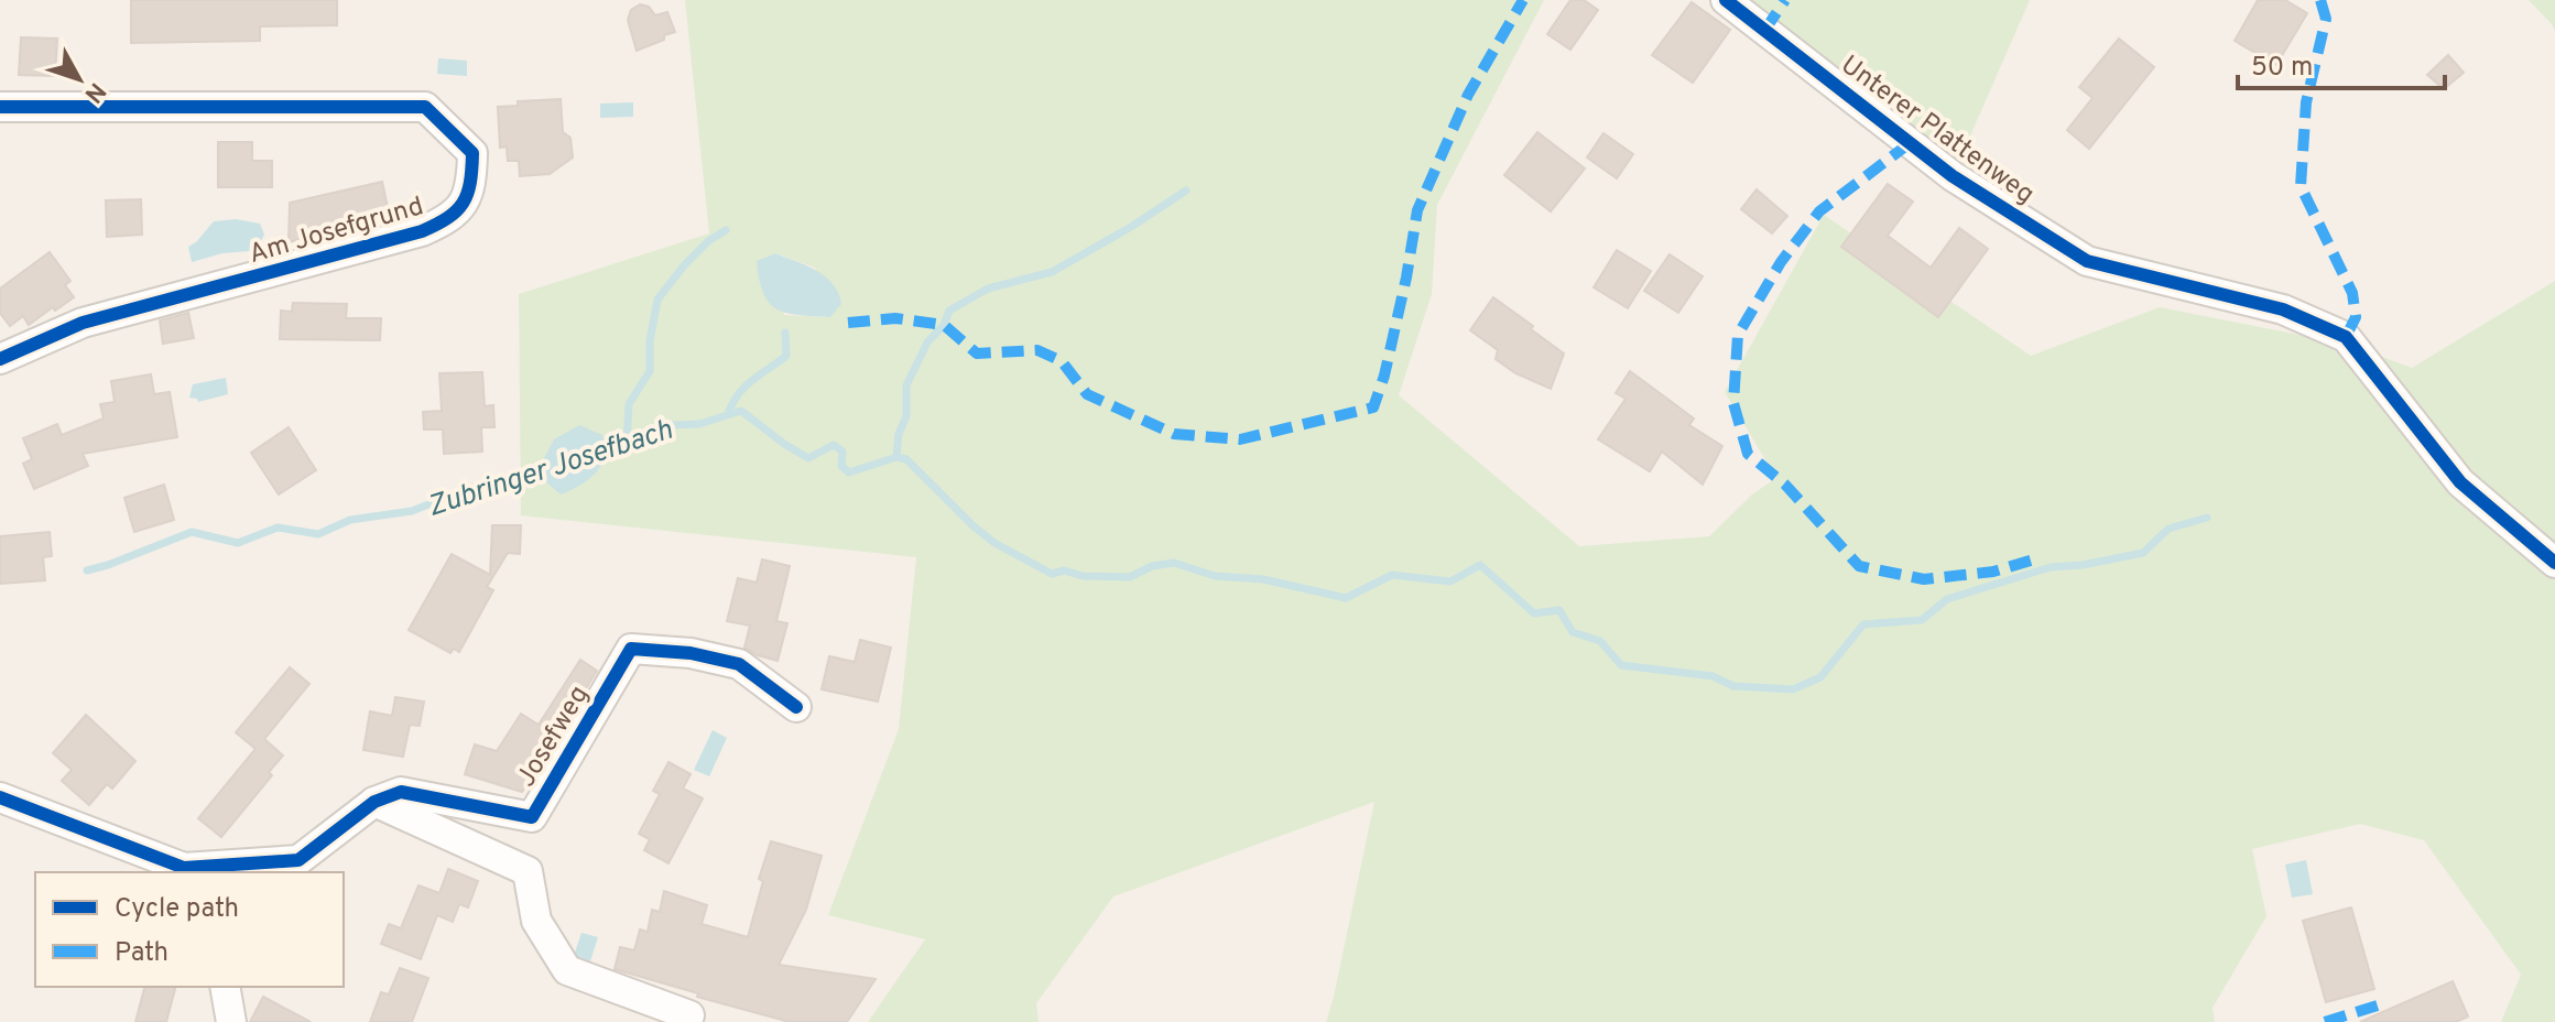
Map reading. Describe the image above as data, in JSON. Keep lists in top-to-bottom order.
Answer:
{
  "streets": {
    "street": ["Unterer Plattenweg", "Am Josefgrund", "Josefweg"]
  },
  "water": ["Zubringer Josefbach"],
  "legend": ["Cycle path", "Path"],
  "scale_bar": "50 m",
  "north": "bottom right"
}
